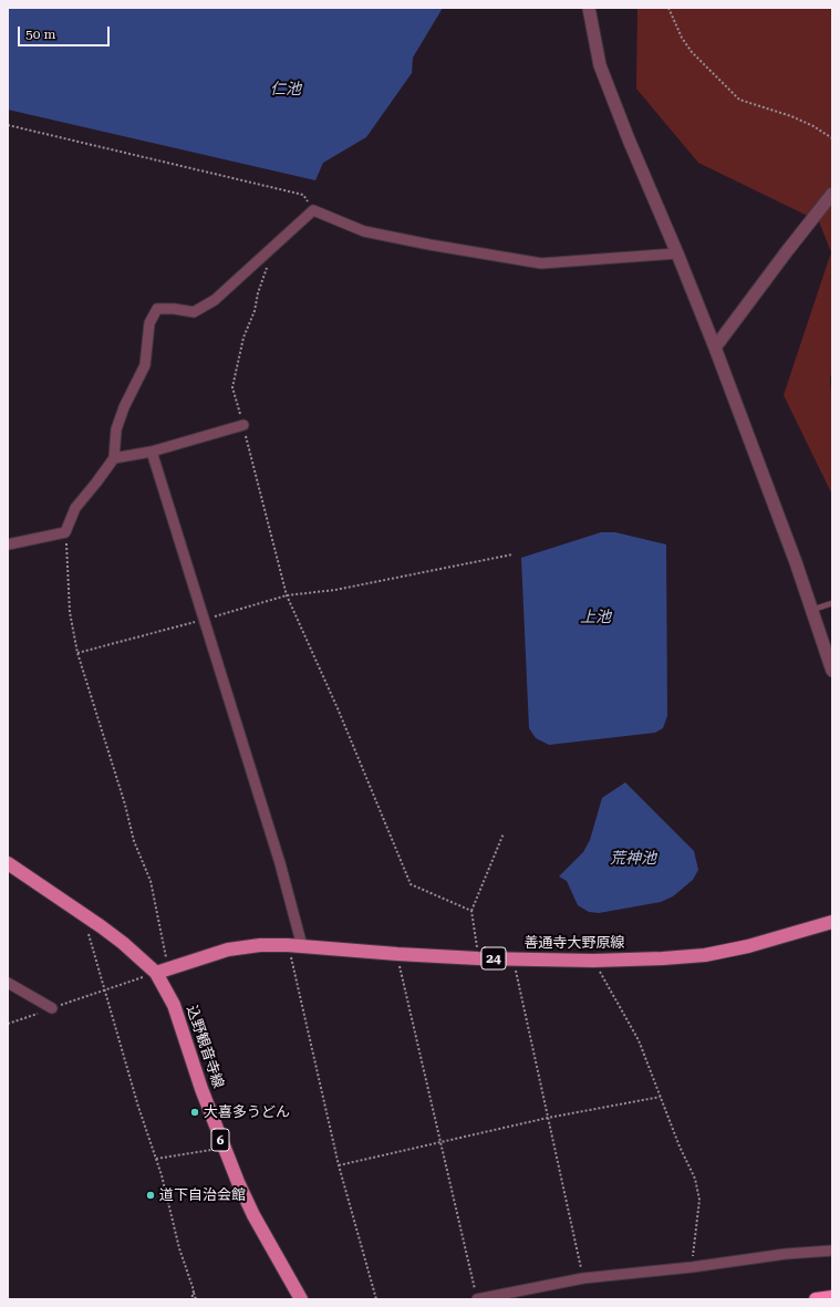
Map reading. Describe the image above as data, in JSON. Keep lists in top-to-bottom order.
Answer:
{
  "streets": {
    "main road": [
      "善通寺大野原線",
      "24",
      "込野観音寺線",
      "6"
    ]
  },
  "crossings": [
    ["善通寺大野原線", "込野観音寺線"]
  ],
  "water": ["仁池", "上池", "荒神池"],
  "places": ["大喜多うどん", "道下自治会館"],
  "scale_bar": "50 m"
}
